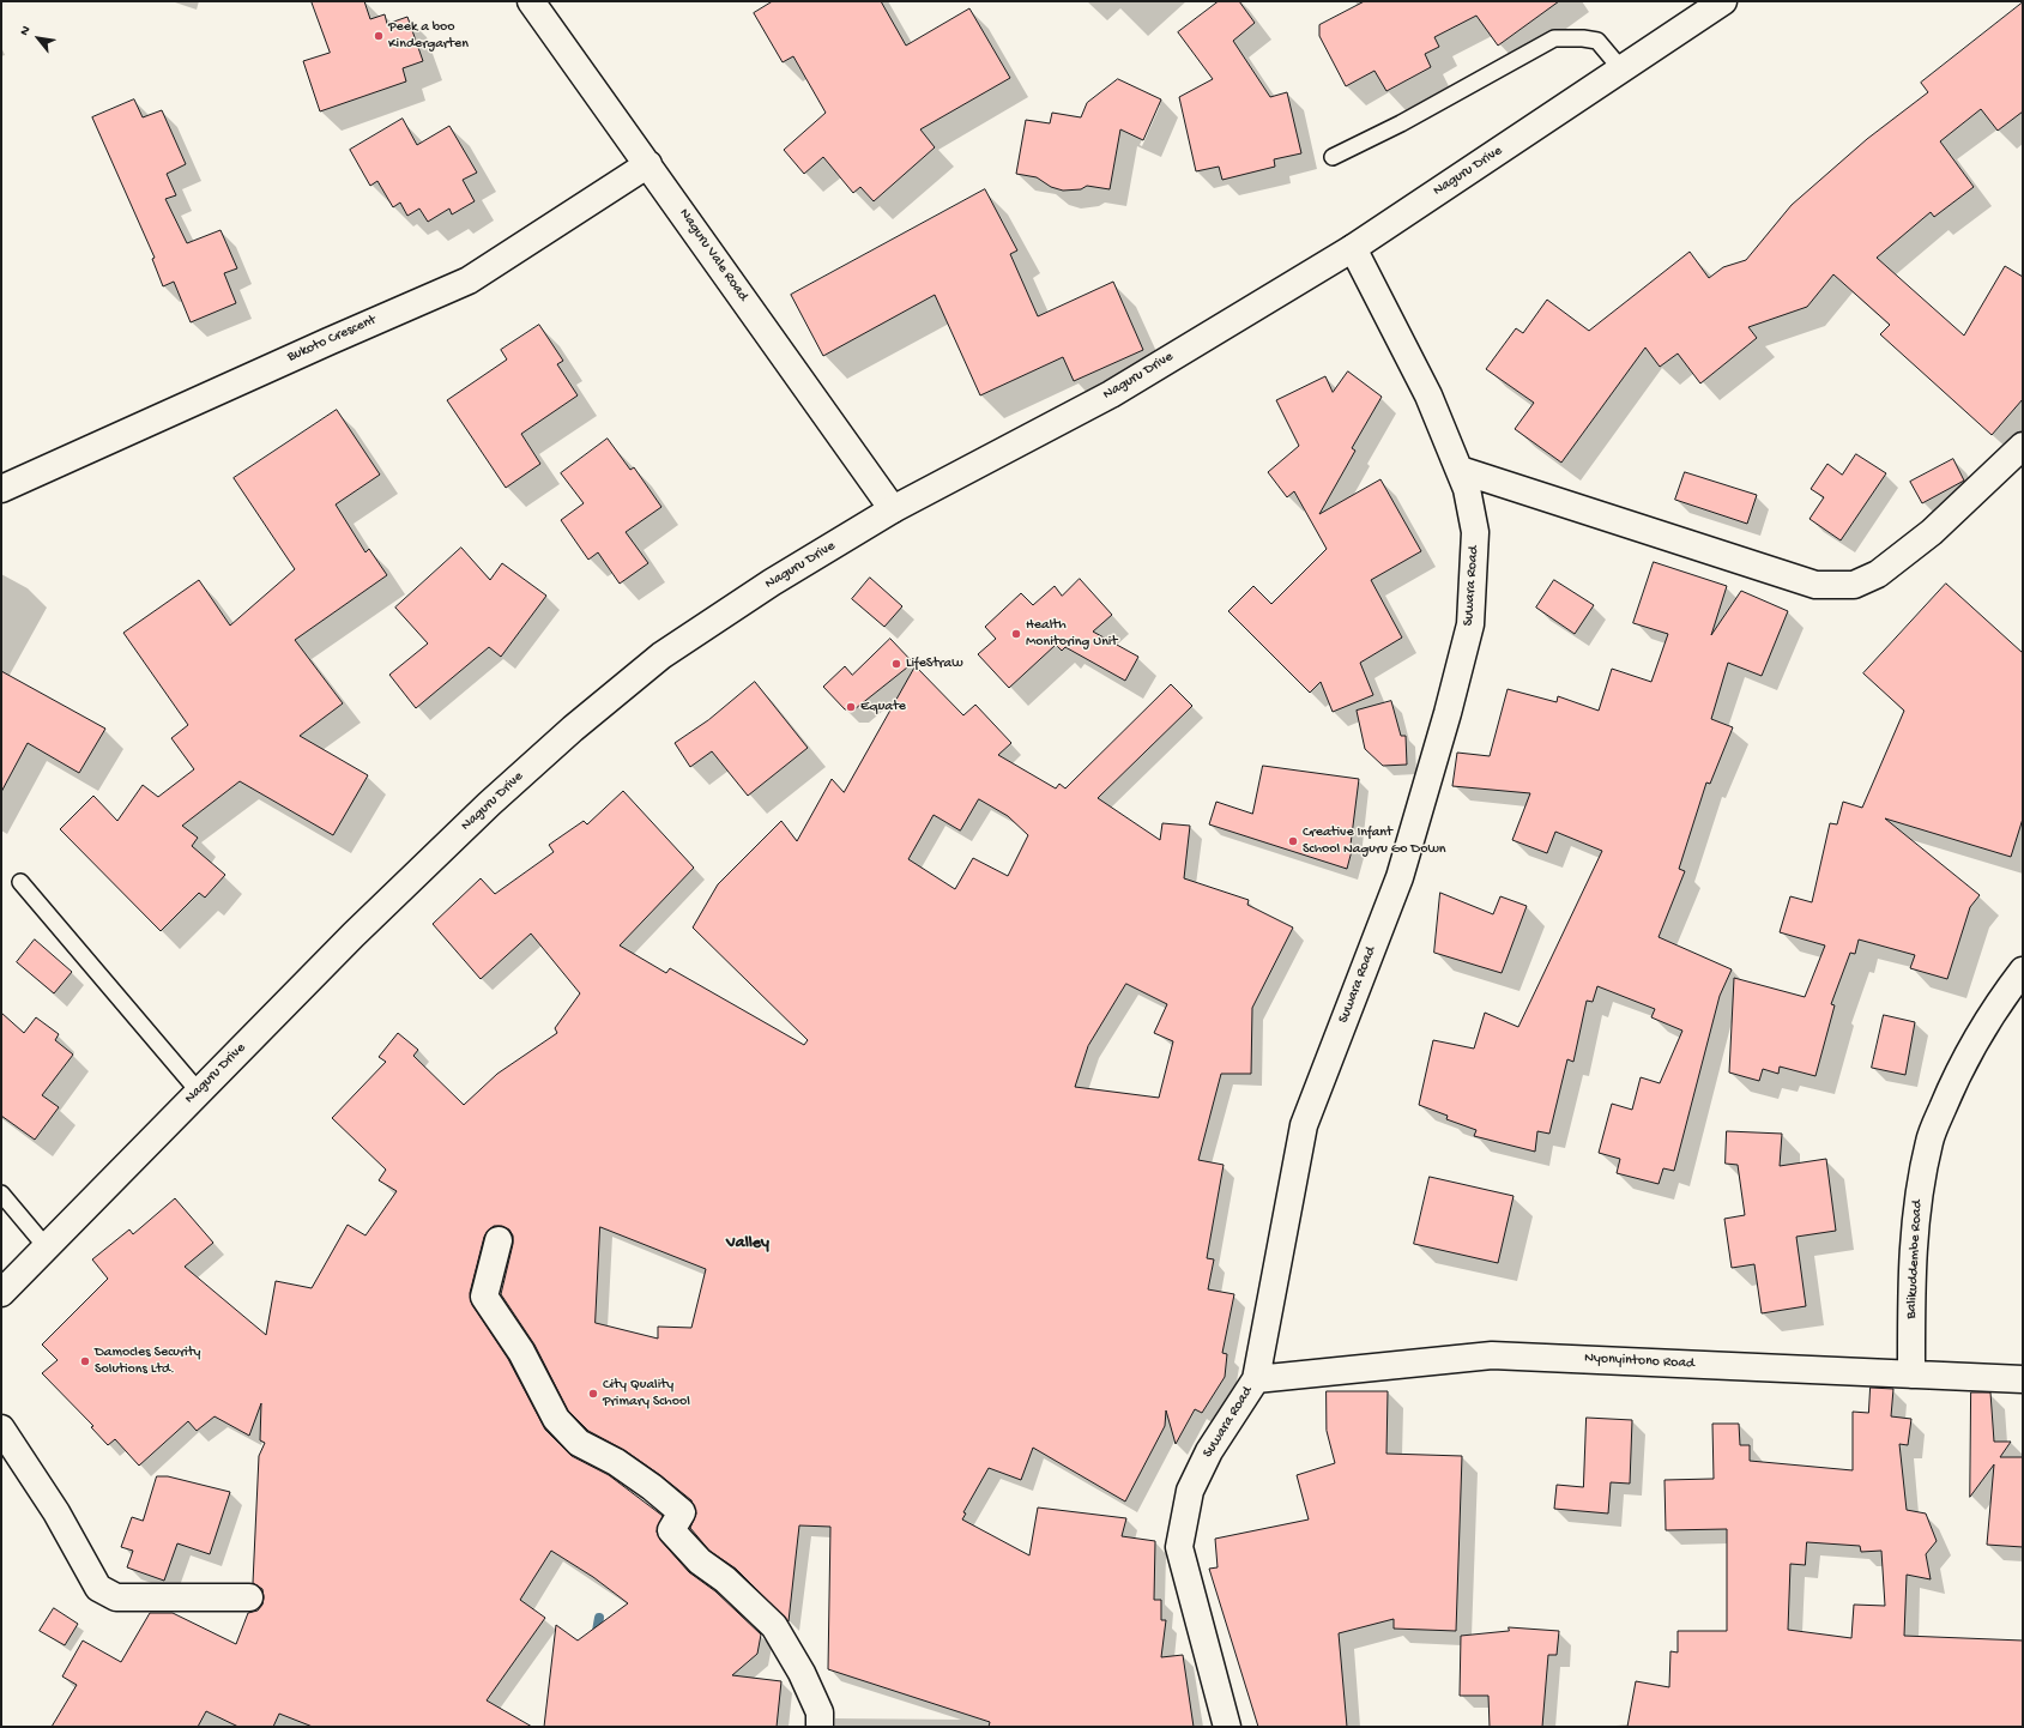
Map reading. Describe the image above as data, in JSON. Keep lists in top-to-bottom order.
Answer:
{
  "streets": {
    "street": [
      "Naguru Drive",
      "Naguru Vale Road",
      "Bukoto Crescent",
      "Suwara Road",
      "Balikuddembe Road",
      "Nyonyintono Road"
    ]
  },
  "crossings": [
    ["Naguru Drive", "Naguru Vale Road"],
    ["Naguru Drive", "Suwara Road"],
    ["Naguru Vale Road", "Bukoto Crescent"],
    ["Suwara Road", "Nyonyintono Road"],
    ["Balikuddembe Road", "Nyonyintono Road"]
  ],
  "districts": ["Valley"],
  "places": [
    "Peek a boo Kindergarten",
    "Health Monitoring Unit",
    "LifeStraw",
    "Equate",
    "Creative Infant School Naguru Go Down",
    "Damocles Security Solutions Ltd.",
    "City Quality Primary School"
  ],
  "north": "top left"
}
